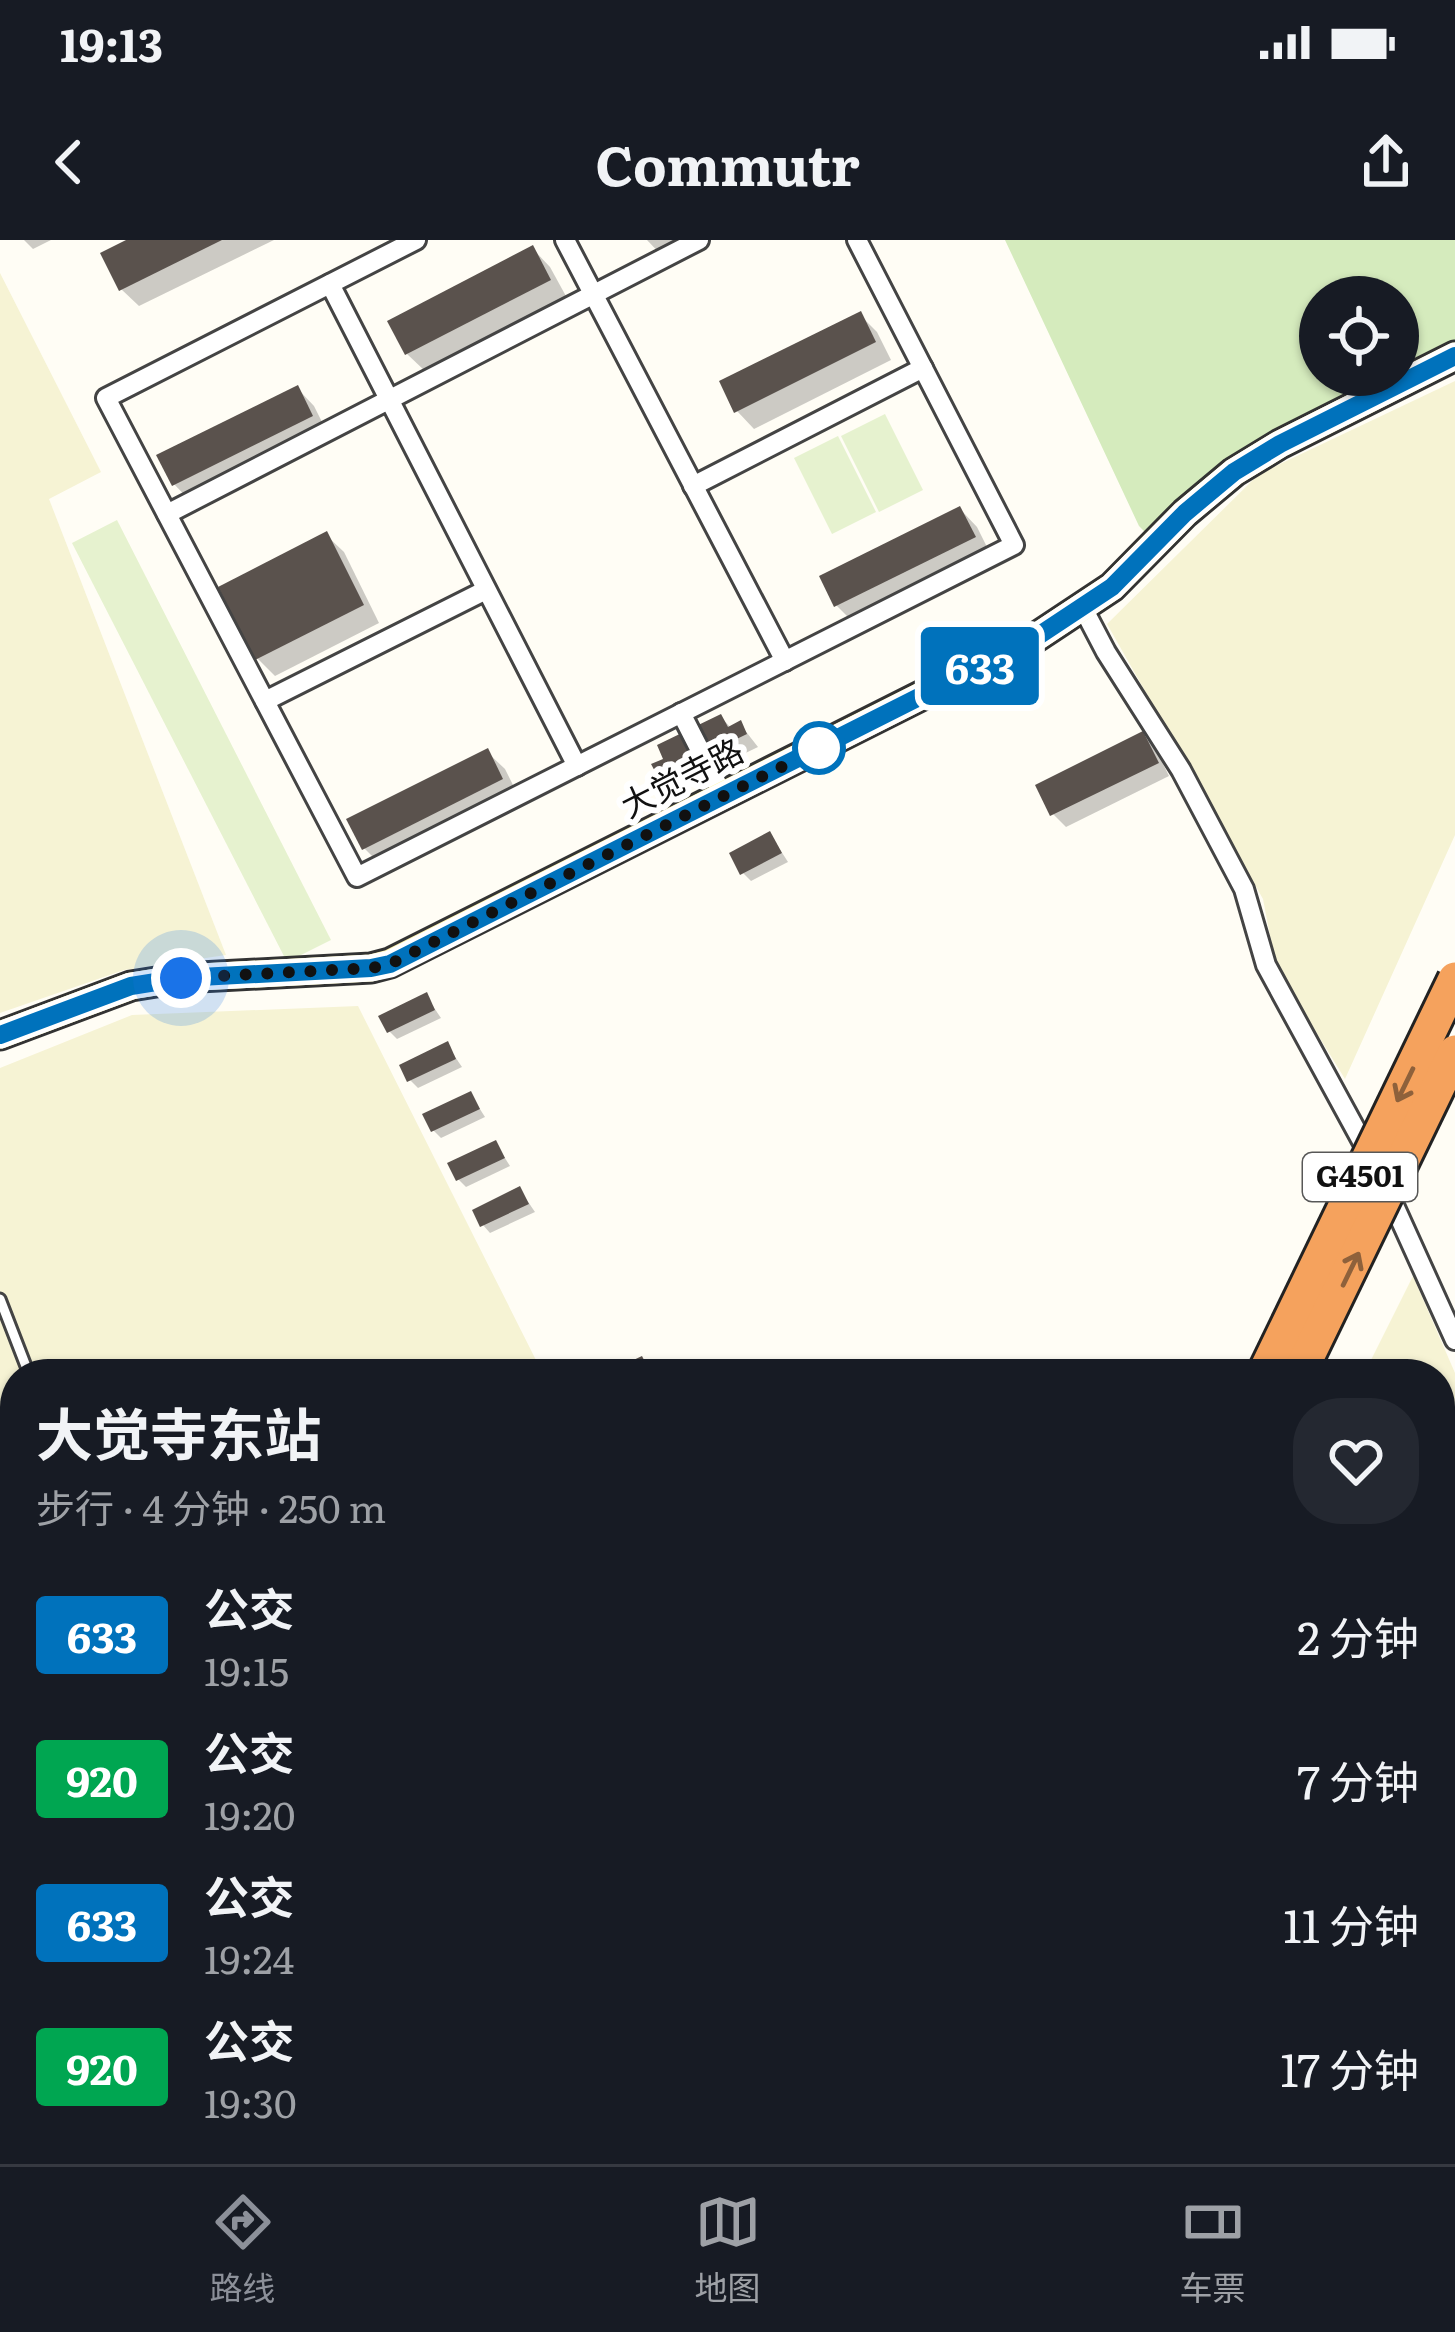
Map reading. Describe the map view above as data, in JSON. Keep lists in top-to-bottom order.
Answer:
{
  "streets": {
    "highway": ["G4501"],
    "main road": ["大觉寺路"]
  },
  "lines": ["bus line 633"],
  "page": {
    "status": "19:13",
    "header": "Commutr",
    "on_map": "633",
    "heading": ["大觉寺东站", "步行 · 4 分钟 · 250 m"],
    "list": [
      {
        "mark": "633",
        "name": "公交",
        "note": "19:15",
        "value": "2 分钟"
      },
      {
        "mark": "920",
        "name": "公交",
        "note": "19:20",
        "value": "7 分钟"
      },
      {
        "mark": "633",
        "name": "公交",
        "note": "19:24",
        "value": "11 分钟"
      },
      {
        "mark": "920",
        "name": "公交",
        "note": "19:30",
        "value": "17 分钟"
      }
    ],
    "tabs": ["路线", "地图", "车票"]
  }
}
